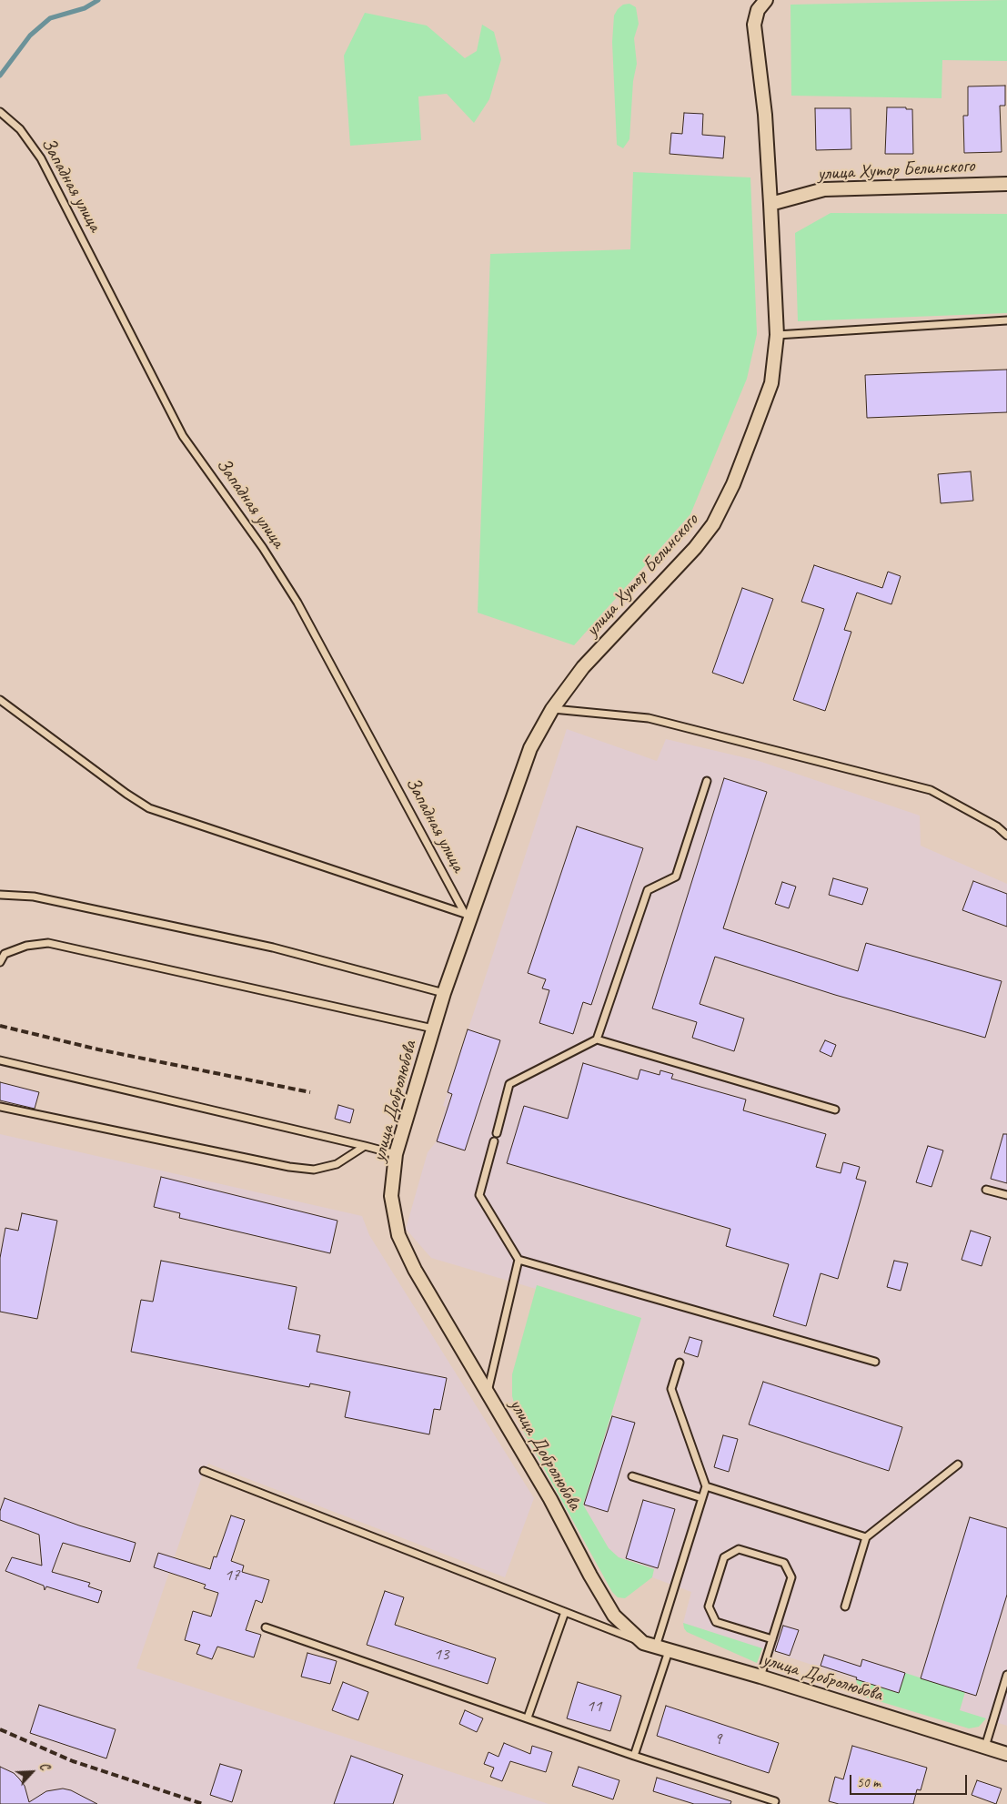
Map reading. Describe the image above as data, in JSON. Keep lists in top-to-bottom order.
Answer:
{
  "streets": {
    "street": ["улица Хутор Белинского", "улица Добролюбова"],
    "lane": ["Западная улица"]
  },
  "crossings": [
    ["улица Хутор Белинского", "Западная улица"],
    ["улица Хутор Белинского", "улица Добролюбова"],
    ["Западная улица", "улица Добролюбова"]
  ],
  "house_numbers": [
    "17",
    "13",
    "11",
    "9"
  ],
  "scale_bar": "50 m",
  "north": "top right"
}
